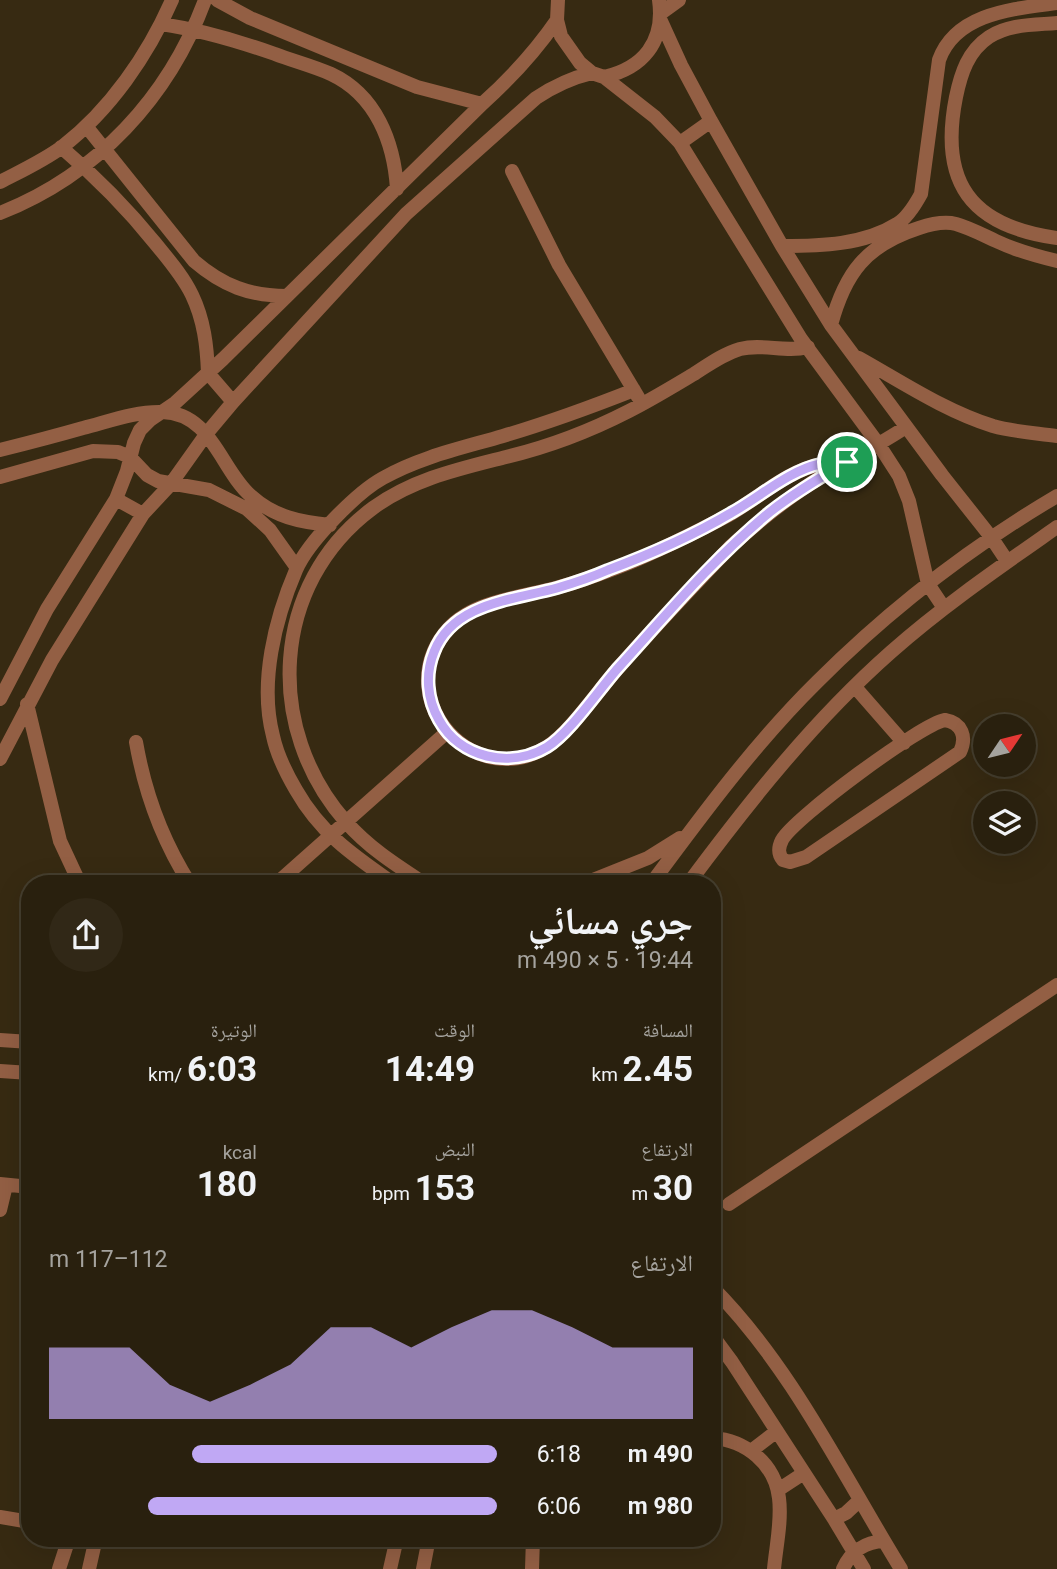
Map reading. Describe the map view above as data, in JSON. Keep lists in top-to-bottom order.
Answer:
{
  "north": "top right",
  "page": {
    "heading": ["جري مسائي", "19:44 · 5 × 490 m"],
    "stats": [
      ["المسافة", "2.45 km"],
      ["الوقت", "14:49"],
      ["الوتيرة", "6:03 /km"],
      ["الارتفاع", "30 m"],
      ["النبض", "153 bpm"],
      ["kcal", "180"]
    ],
    "chart": ["الارتفاع", "112–117 m"],
    "list": [
      {
        "name": "490 m",
        "note": "6:18"
      },
      {
        "name": "980 m",
        "note": "6:06"
      }
    ]
  }
}
